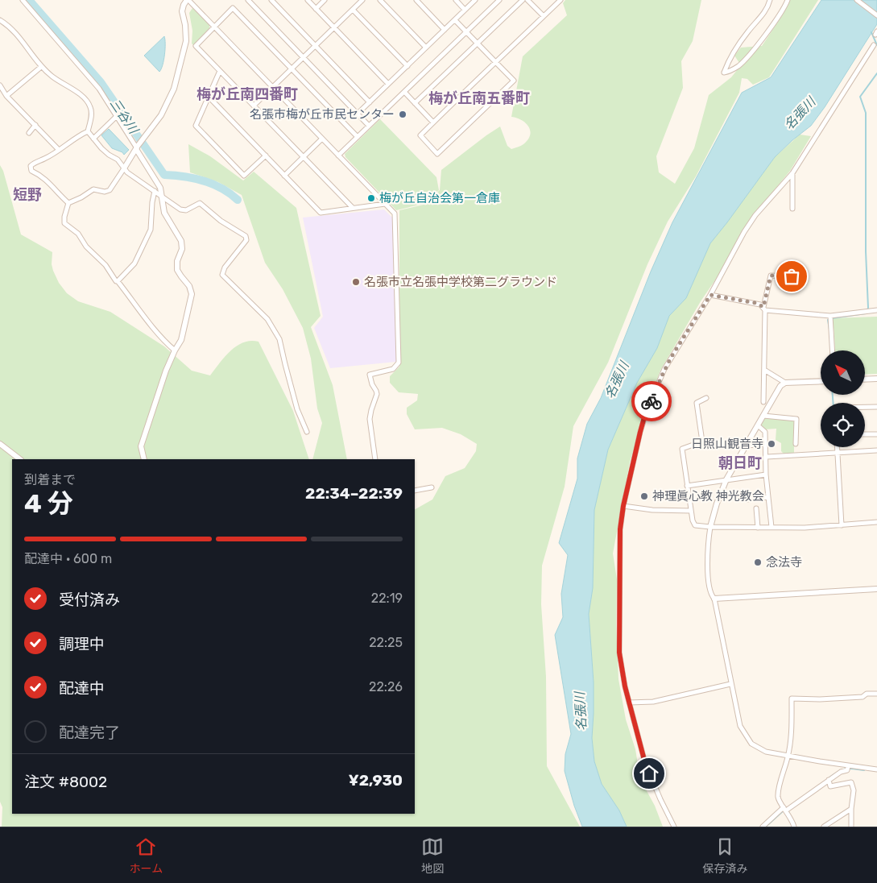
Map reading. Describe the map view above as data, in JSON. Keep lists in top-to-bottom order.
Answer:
{
  "districts": [
    "梅が丘南四番町",
    "梅が丘南五番町",
    "短野",
    "朝日町"
  ],
  "water": ["名張川", "三谷川"],
  "places": [
    "名張市梅が丘市民センター",
    "梅が丘自治会第一倉庫",
    "名張市立名張中学校第二グラウンド",
    "日照山観音寺",
    "神理眞心教 神光教会",
    "念法寺"
  ],
  "north": "top left",
  "page": {
    "heading": ["4 分", "到着まで", "22:34–22:39"],
    "panel": ["注文 #8002", "¥2,930"],
    "bar": "配達中 · 600 m",
    "list": [
      ["受付済み", "22:19"],
      ["調理中", "22:25"],
      ["配達中", "22:26"],
      "配達完了"
    ],
    "tabs": ["ホーム", "地図", "保存済み"]
  }
}
